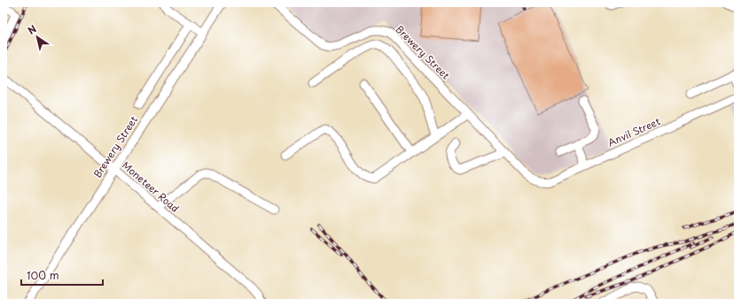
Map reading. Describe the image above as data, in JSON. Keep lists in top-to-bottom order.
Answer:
{
  "streets": {
    "street": ["Brewery Street", "Anvil Street", "Moneteer Road"]
  },
  "crossings": [
    ["Brewery Street", "Anvil Street"],
    ["Brewery Street", "Moneteer Road"]
  ],
  "scale_bar": "100 m",
  "north": "top left"
}
